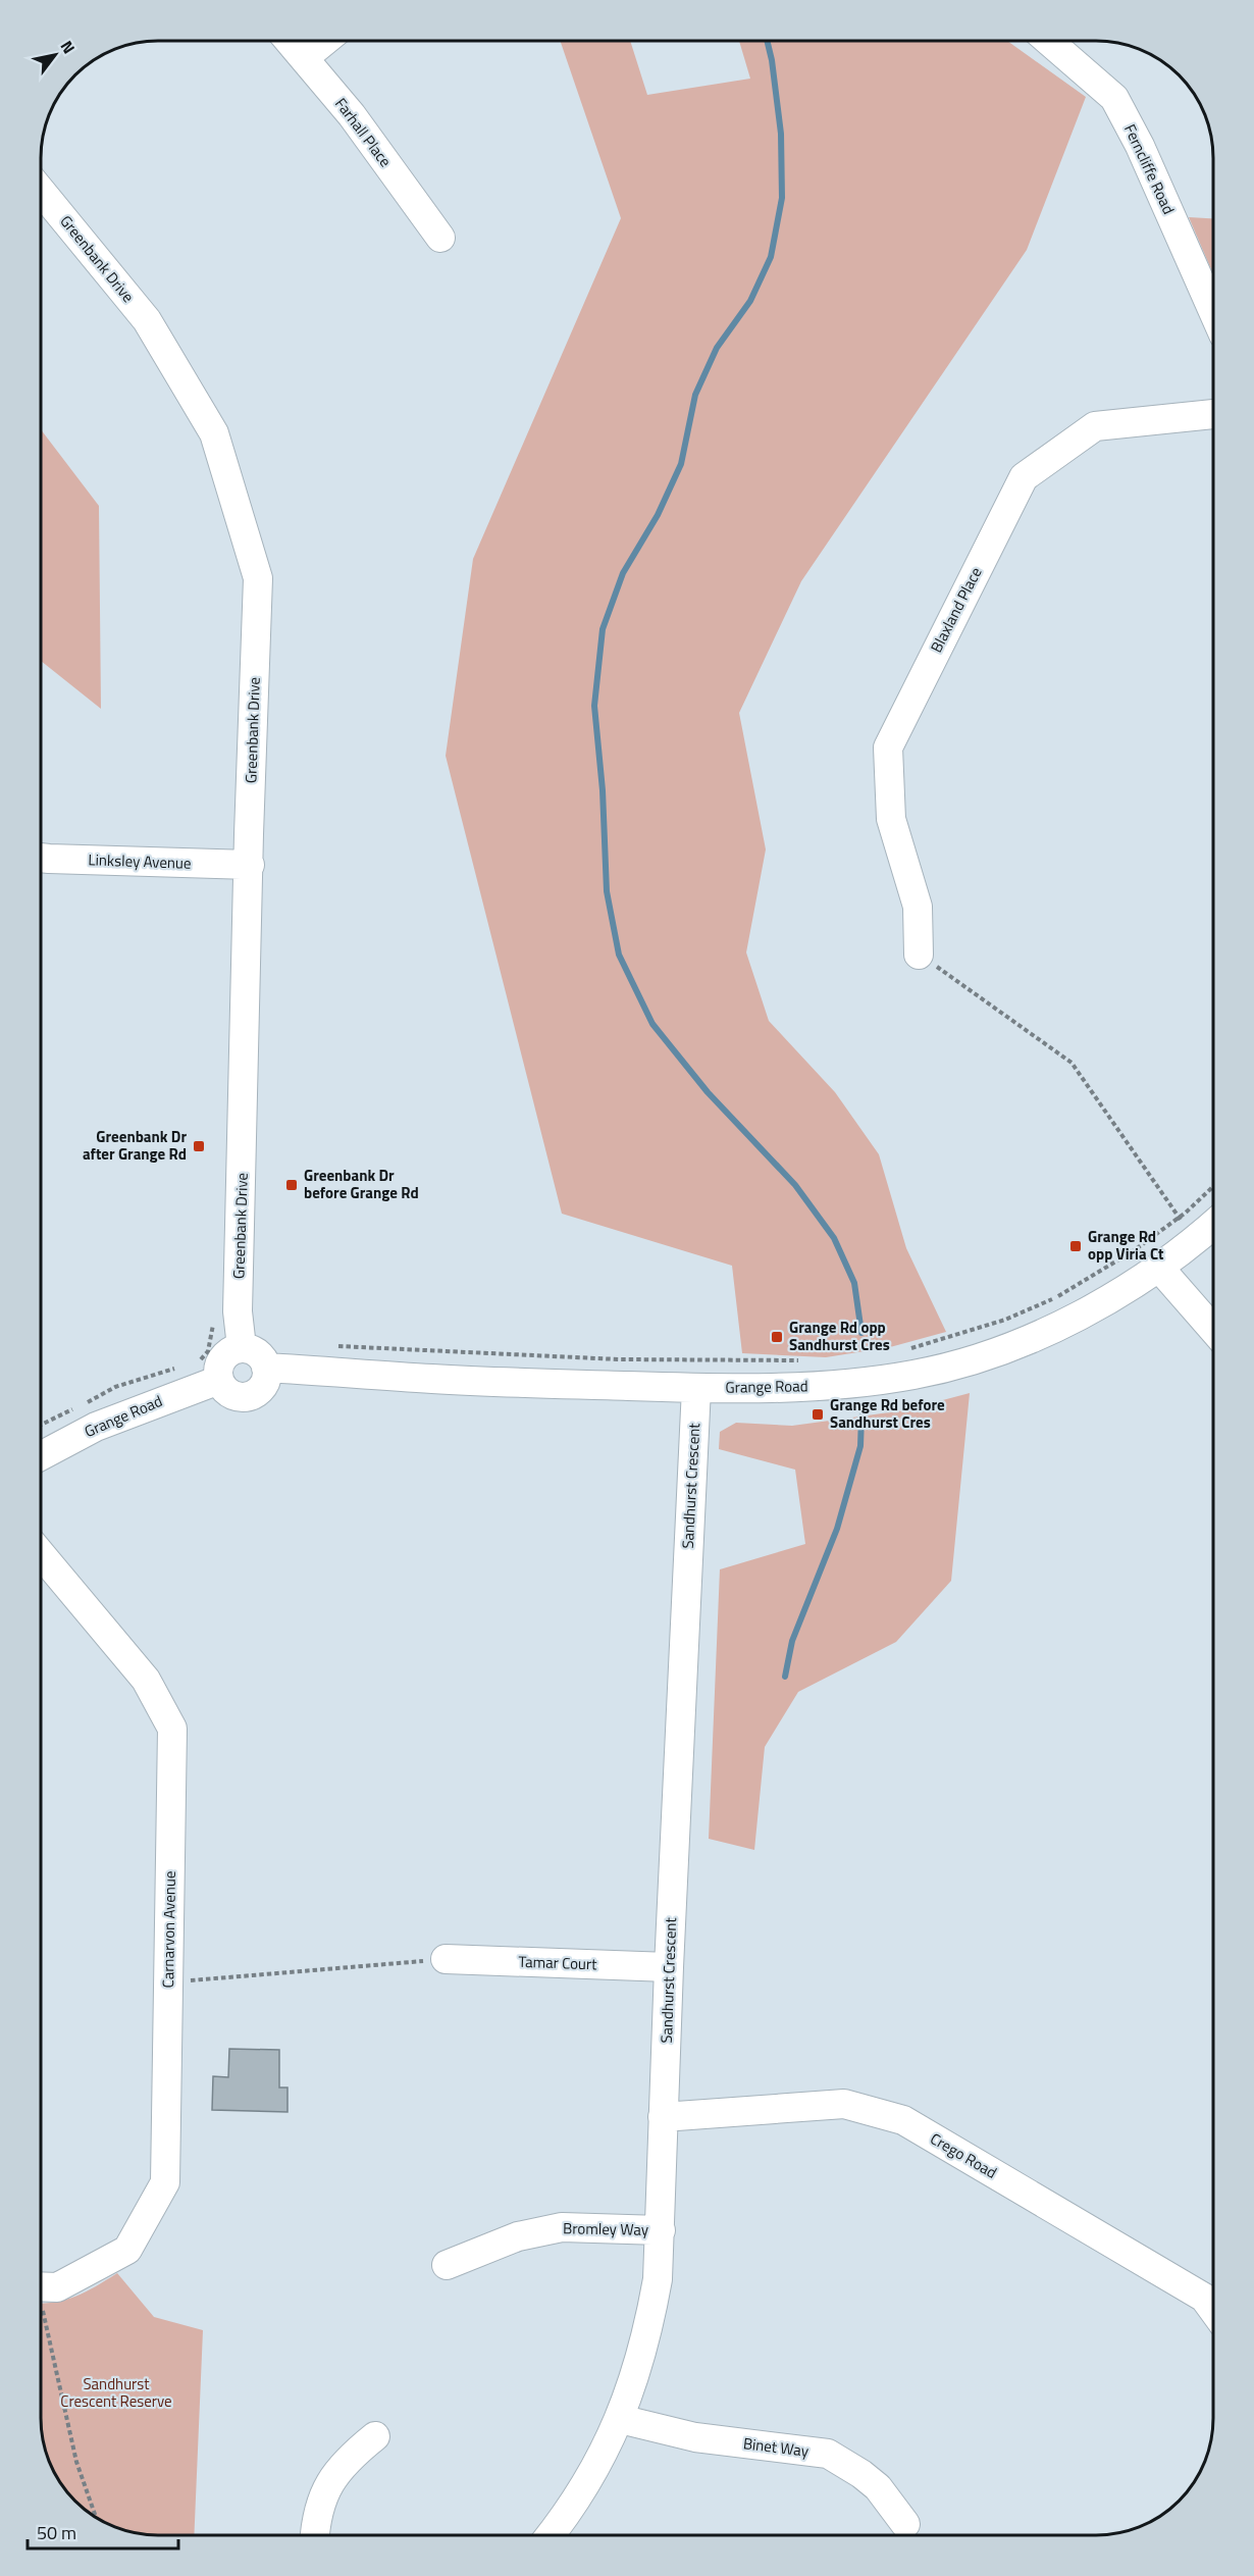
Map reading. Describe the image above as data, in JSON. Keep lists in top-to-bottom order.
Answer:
{
  "streets": {
    "street": [
      "Farhall Place",
      "Ferncliffe Road",
      "Greenbank Drive",
      "Blaxland Place",
      "Linksley Avenue",
      "Grange Road",
      "Sandhurst Crescent",
      "Carnarvon Avenue",
      "Tamar Court",
      "Crego Road",
      "Bromley Way",
      "Binet Way"
    ]
  },
  "crossings": [
    ["Greenbank Drive", "Linksley Avenue"],
    ["Grange Road", "Sandhurst Crescent"],
    ["Sandhurst Crescent", "Tamar Court"],
    ["Sandhurst Crescent", "Crego Road"],
    ["Sandhurst Crescent", "Bromley Way"],
    ["Sandhurst Crescent", "Binet Way"]
  ],
  "parks": ["Sandhurst Crescent Reserve"],
  "places": {
    "transit": [
      "Greenbank Dr after Grange Rd",
      "Greenbank Dr before Grange Rd",
      "Grange Rd opp Viria Ct",
      "Grange Rd opp Sandhurst Cres",
      "Grange Rd before Sandhurst Cres"
    ]
  },
  "scale_bar": "50 m",
  "north": "top right"
}
